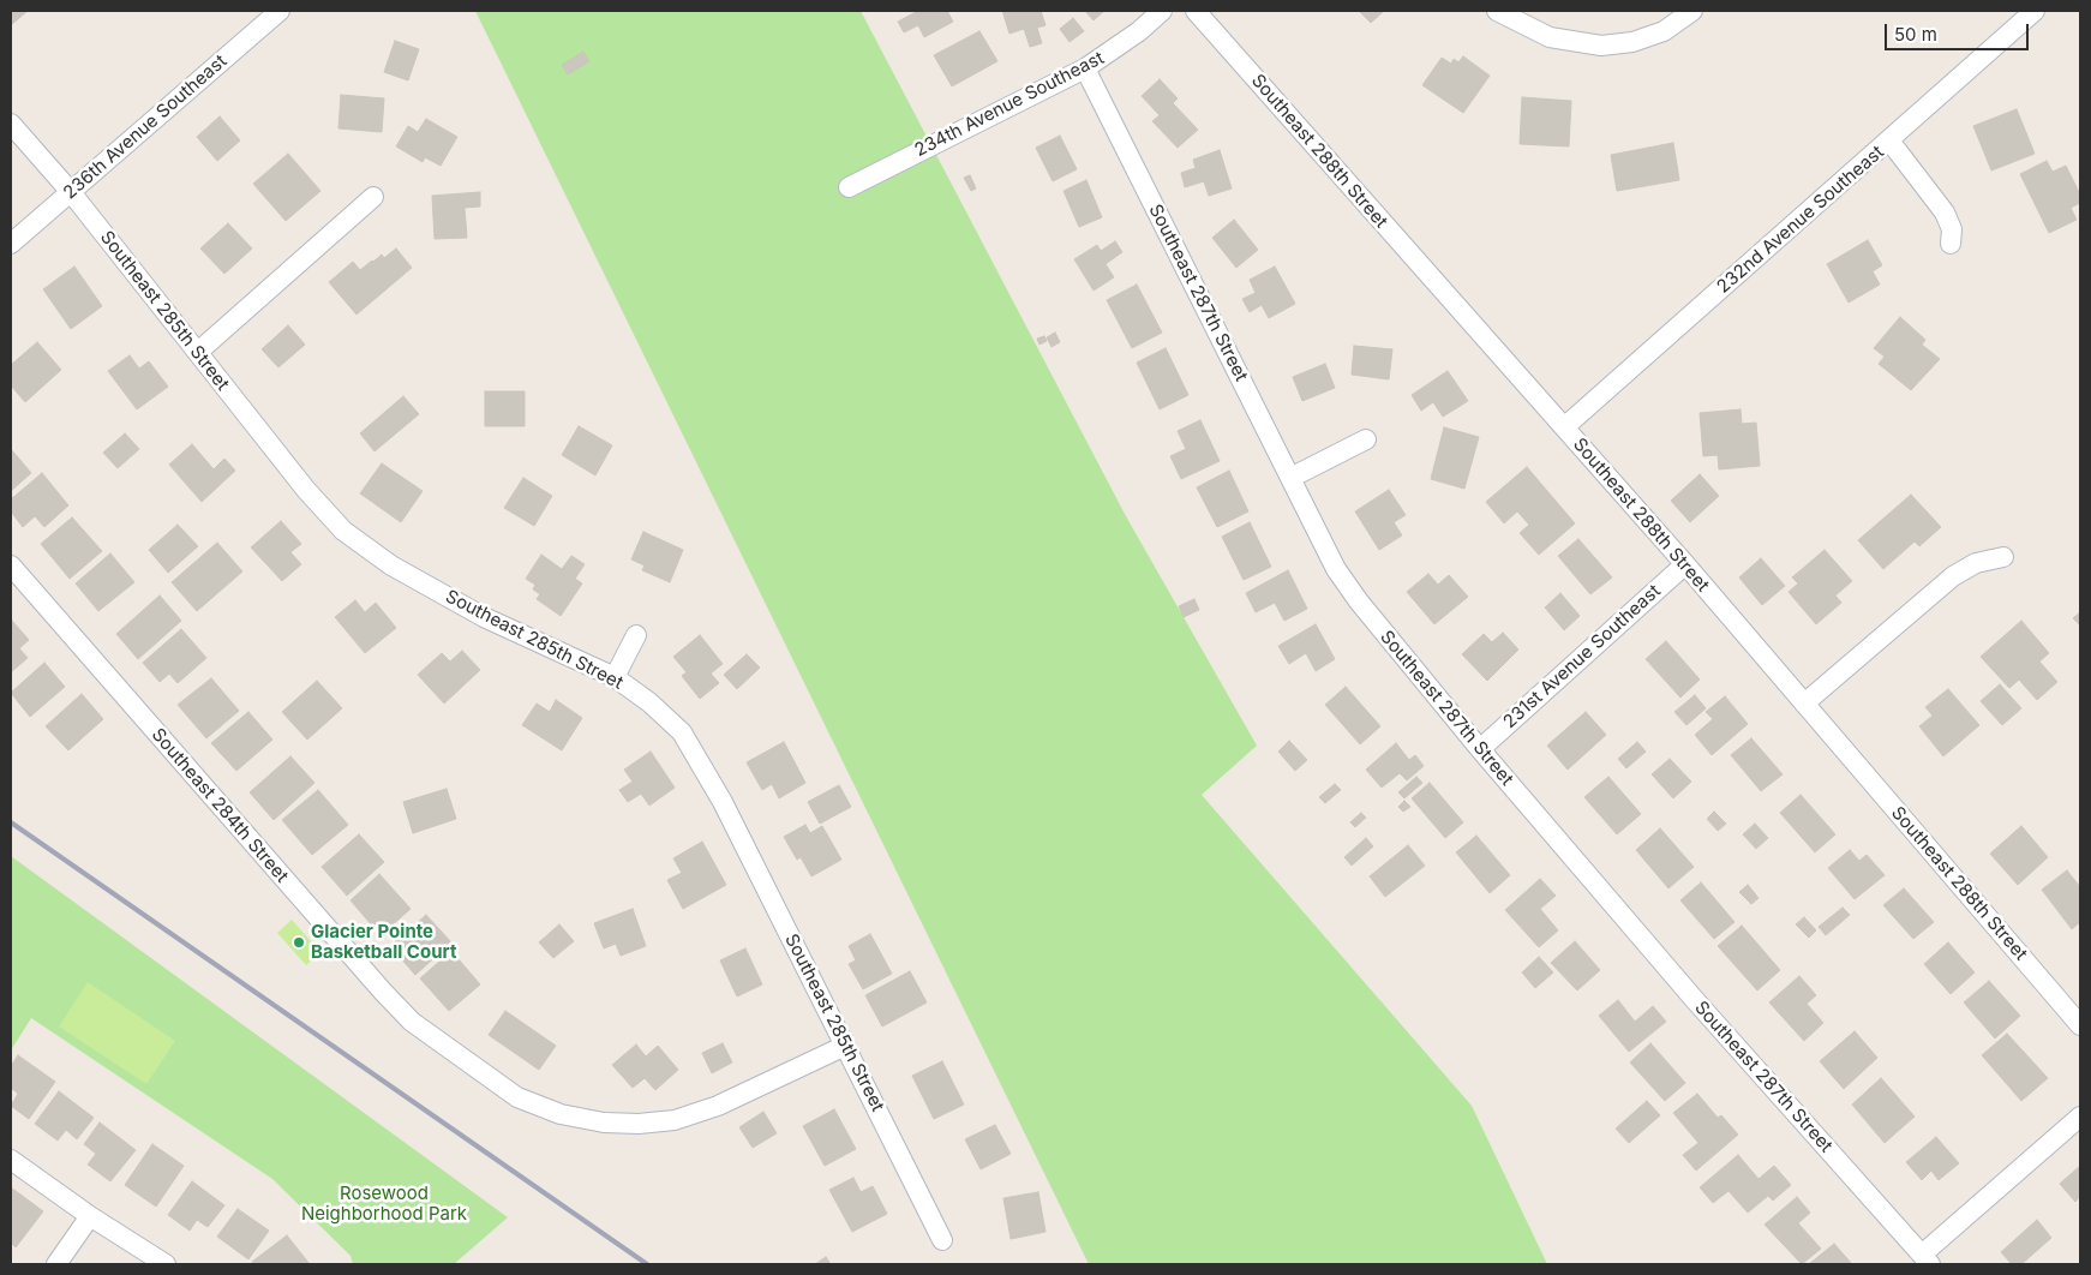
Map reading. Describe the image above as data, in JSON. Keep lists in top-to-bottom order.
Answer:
{
  "streets": {
    "street": [
      "234th Avenue Southeast",
      "236th Avenue Southeast",
      "Southeast 288th Street",
      "232nd Avenue Southeast",
      "Southeast 287th Street",
      "Southeast 285th Street",
      "231st Avenue Southeast",
      "Southeast 284th Street"
    ]
  },
  "crossings": [
    ["234th Avenue Southeast", "Southeast 287th Street"],
    ["236th Avenue Southeast", "Southeast 285th Street"],
    ["Southeast 288th Street", "232nd Avenue Southeast"],
    ["Southeast 288th Street", "231st Avenue Southeast"],
    ["Southeast 287th Street", "231st Avenue Southeast"],
    ["Southeast 285th Street", "Southeast 284th Street"]
  ],
  "parks": ["Rosewood Neighborhood Park"],
  "places": ["Glacier Pointe Basketball Court"],
  "scale_bar": "50 m"
}
